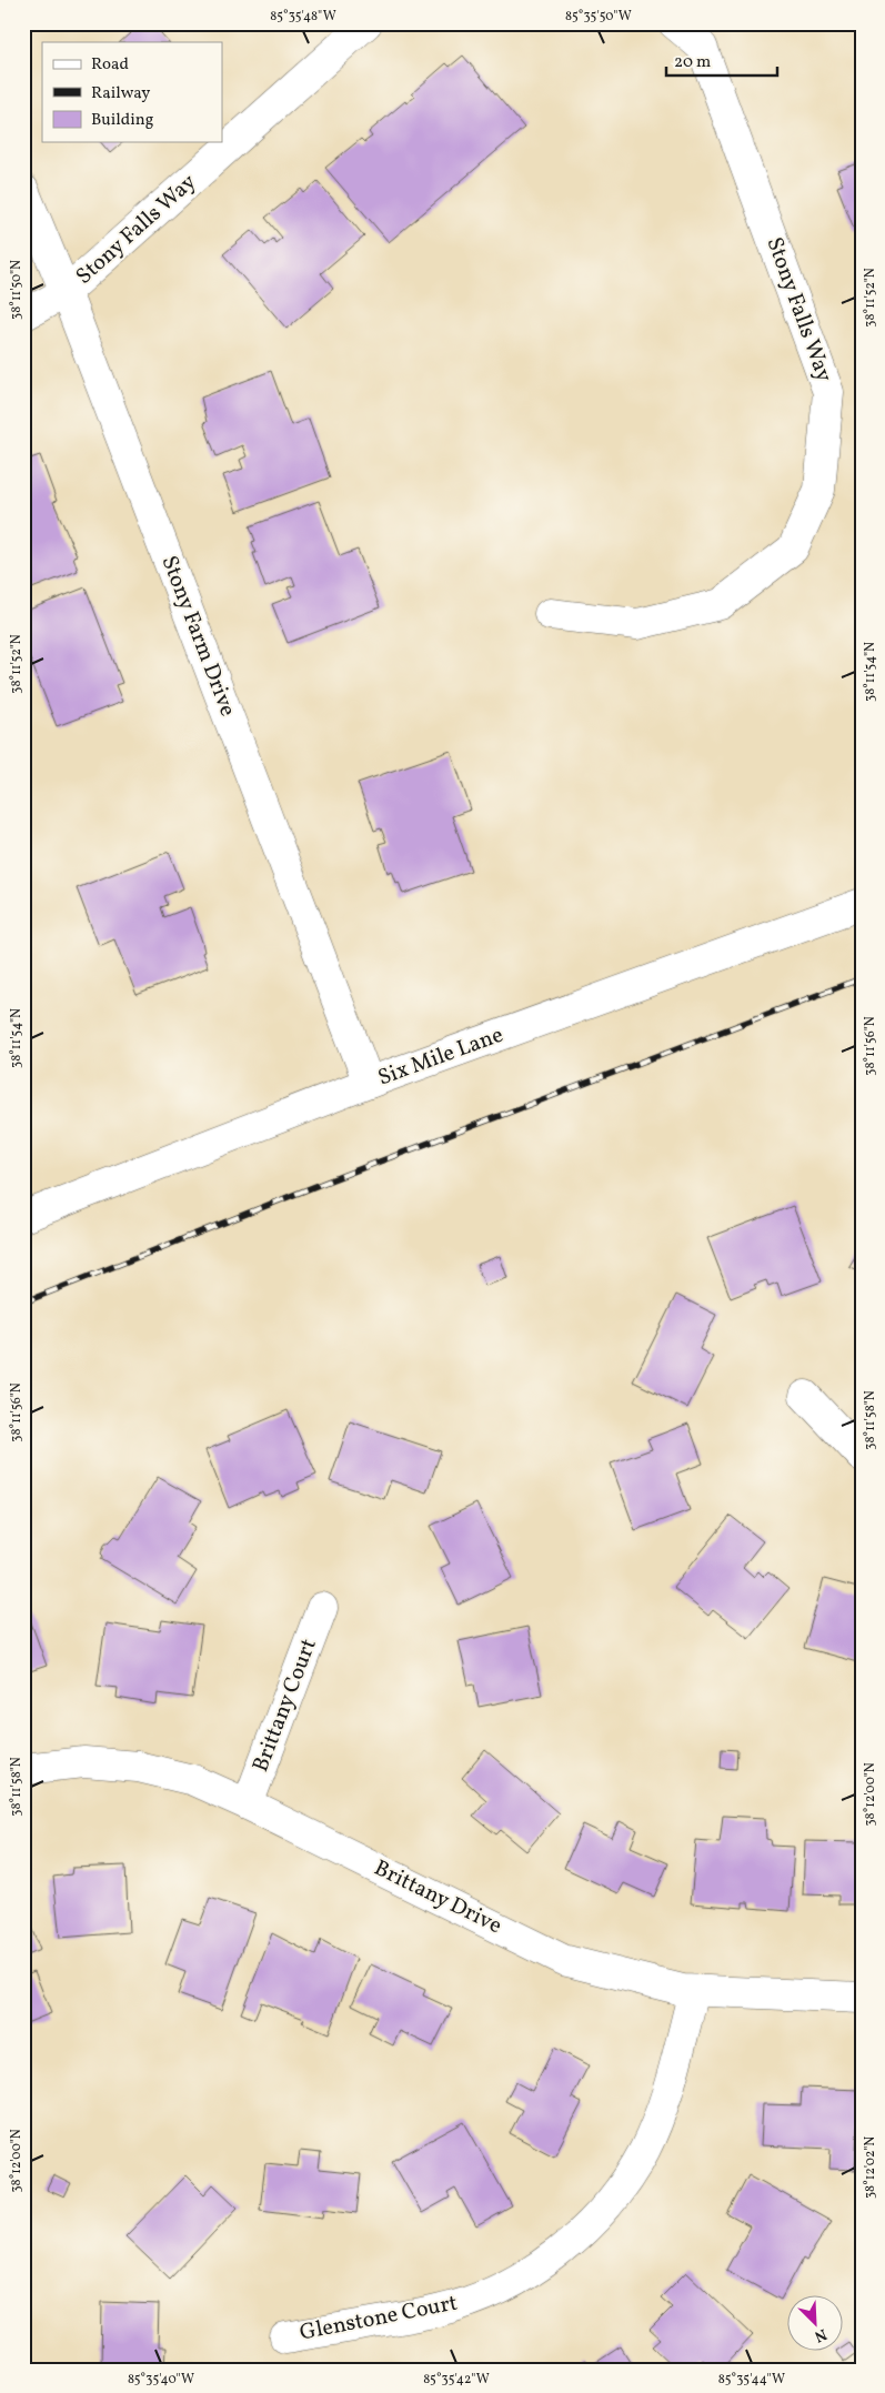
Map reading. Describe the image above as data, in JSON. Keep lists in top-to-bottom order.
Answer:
{
  "streets": {
    "street": [
      "Stony Falls Way",
      "Stony Farm Drive",
      "Six Mile Lane",
      "Brittany Court",
      "Brittany Drive",
      "Glenstone Court"
    ]
  },
  "crossings": [
    ["Stony Falls Way", "Stony Farm Drive"],
    ["Stony Farm Drive", "Six Mile Lane"],
    ["Brittany Court", "Brittany Drive"],
    ["Brittany Drive", "Glenstone Court"]
  ],
  "legend": ["Road", "Railway", "Building"],
  "scale_bar": "20 m",
  "north": "bottom right",
  "coordinates": [
    "85°35'48\"W",
    "85°35'50\"W",
    "38°11'50\"N",
    "38°11'52\"N",
    "38°11'54\"N",
    "38°11'56\"N",
    "38°11'58\"N",
    "38°12'00\"N",
    "38°12'02\"N",
    "85°35'40\"W",
    "85°35'42\"W",
    "85°35'44\"W"
  ]
}
